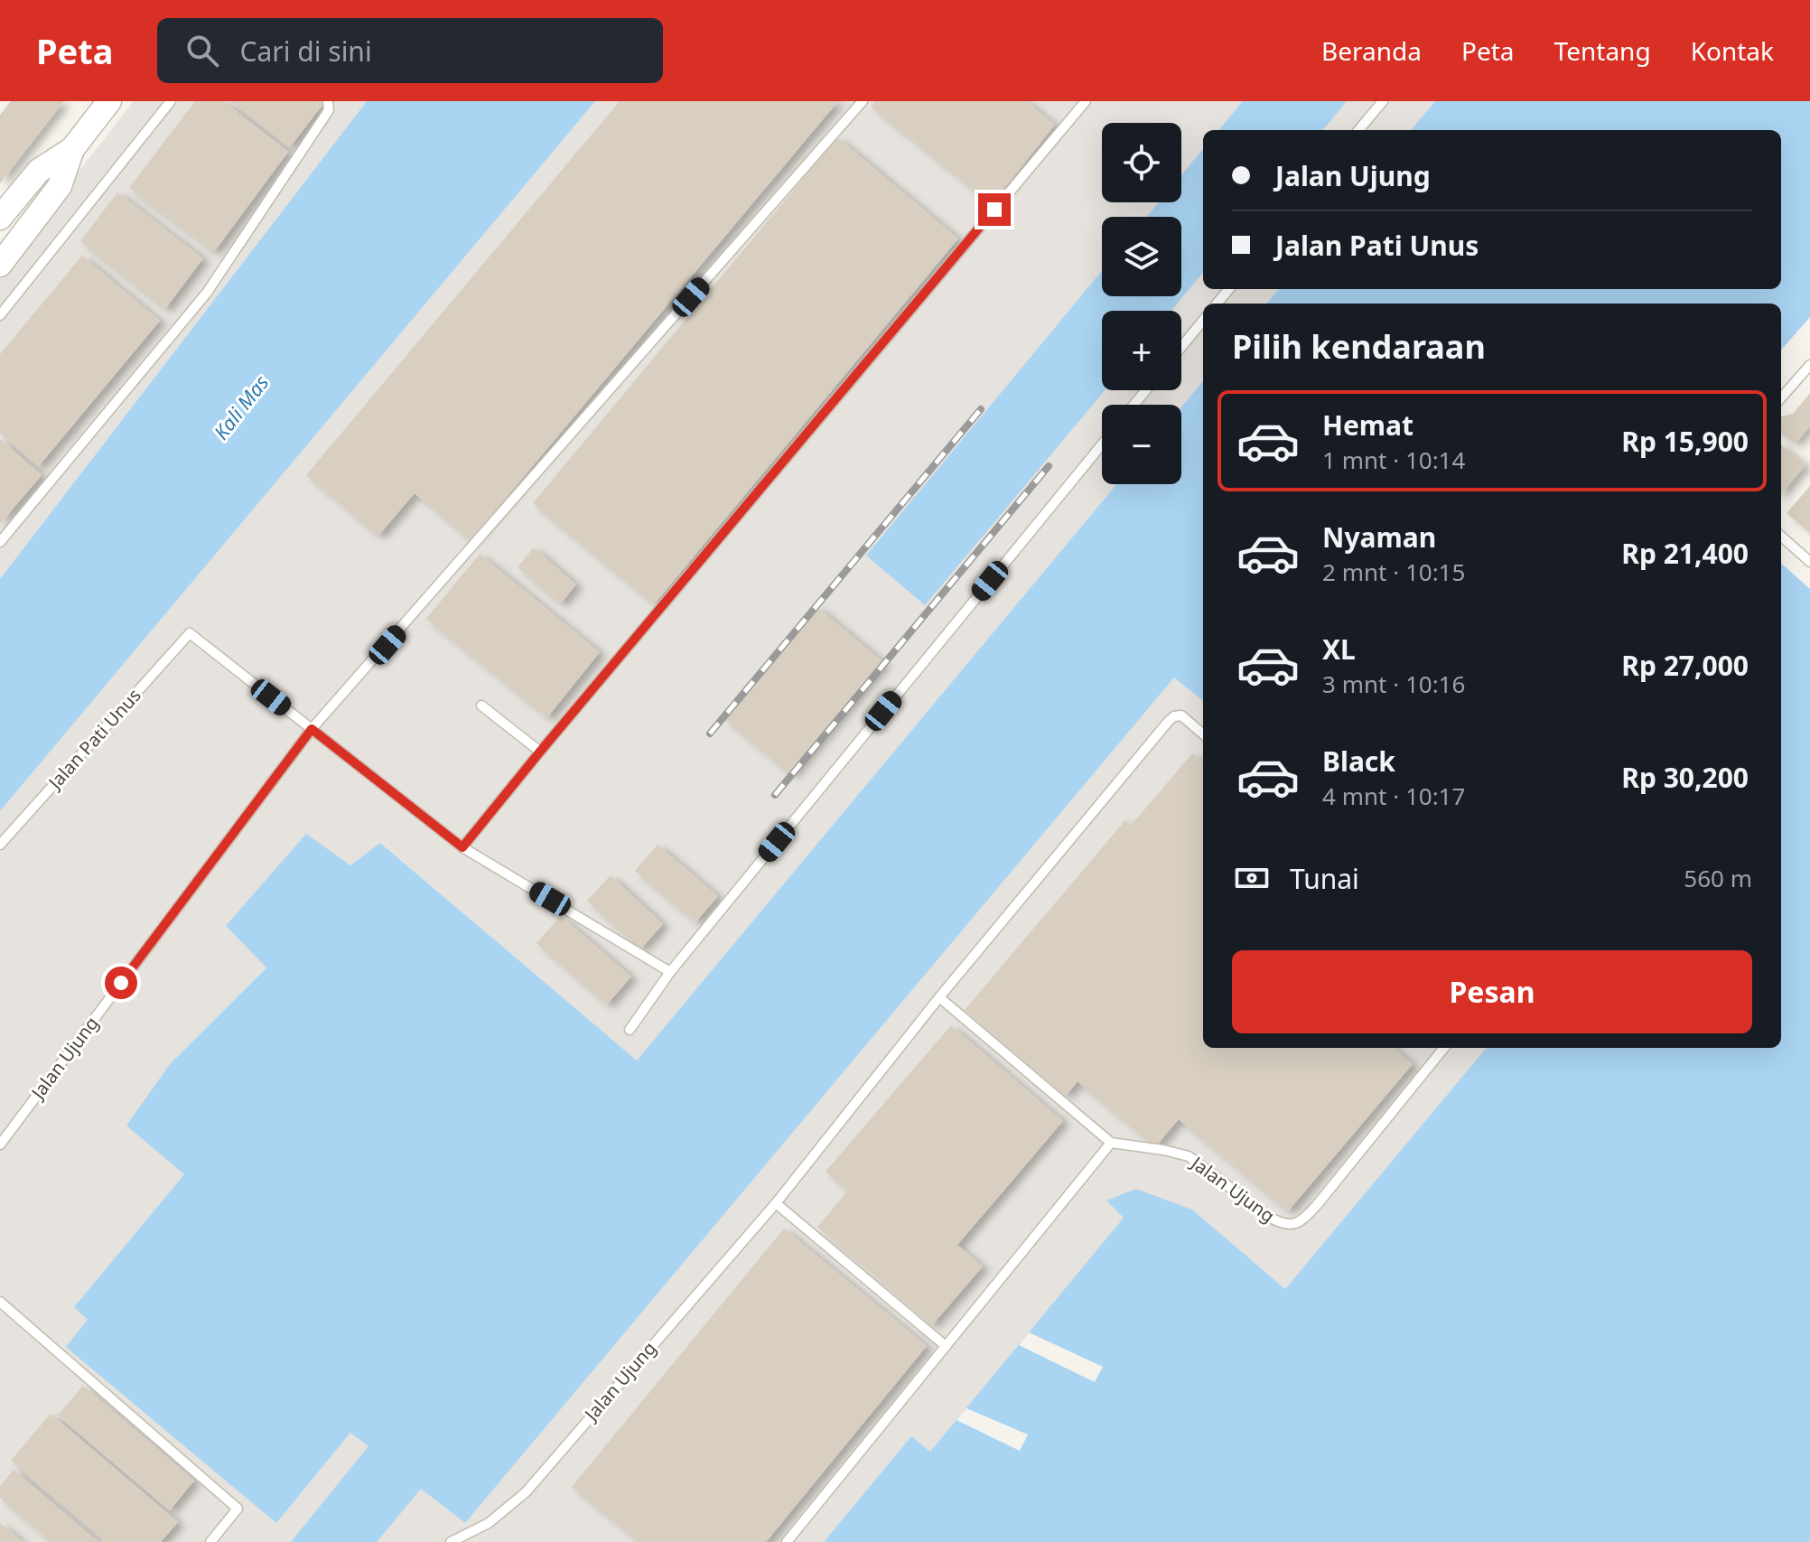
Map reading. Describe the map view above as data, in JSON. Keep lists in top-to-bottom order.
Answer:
{
  "streets": {
    "lane": ["Jalan Pati Unus", "Jalan Ujung"]
  },
  "crossings": [
    ["Jalan Pati Unus", "Jalan Ujung"]
  ],
  "water": ["Kali Mas"],
  "page": {
    "header": "Peta",
    "search": "Cari di sini",
    "nav": [
      "Beranda",
      "Peta",
      "Tentang",
      "Kontak"
    ],
    "map_buttons": ["+", "−"],
    "banner": ["Jalan Ujung", "Jalan Pati Unus"],
    "heading": "Pilih kendaraan",
    "list": [
      {
        "name": "Hemat",
        "note": "1 mnt · 10:14",
        "value": "Rp 15,900"
      },
      {
        "name": "Nyaman",
        "note": "2 mnt · 10:15",
        "value": "Rp 21,400"
      },
      {
        "name": "XL",
        "note": "3 mnt · 10:16",
        "value": "Rp 27,000"
      },
      {
        "name": "Black",
        "note": "4 mnt · 10:17",
        "value": "Rp 30,200"
      }
    ],
    "pay": ["Tunai", "560 m"],
    "buttons": "Pesan"
  }
}
